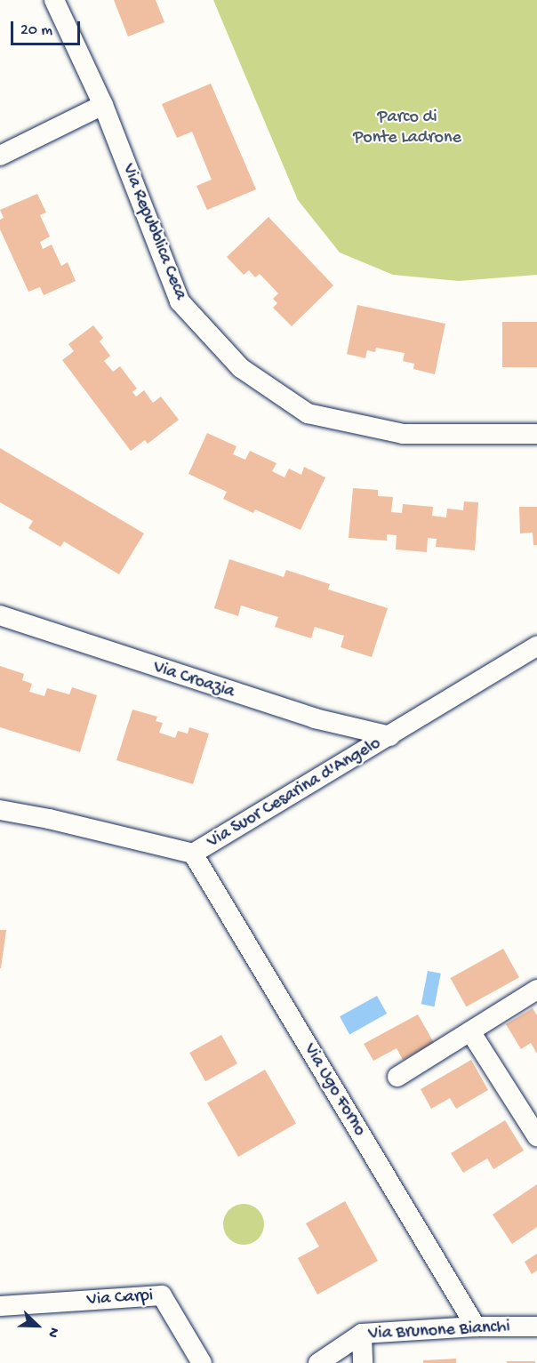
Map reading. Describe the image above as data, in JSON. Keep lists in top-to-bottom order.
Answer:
{
  "streets": {
    "street": [
      "Via Repubblica Ceca",
      "Via Croazia",
      "Via Suor Cesarina d'Angelo",
      "Via Ugo Forno",
      "Via Carpi",
      "Via Brunone Bianchi"
    ]
  },
  "crossings": [
    ["Via Croazia", "Via Suor Cesarina d'Angelo"],
    ["Via Suor Cesarina d'Angelo", "Via Ugo Forno"],
    ["Via Ugo Forno", "Via Brunone Bianchi"]
  ],
  "parks": ["Parco di Ponte Ladrone"],
  "scale_bar": "20 m",
  "north": "bottom right"
}
